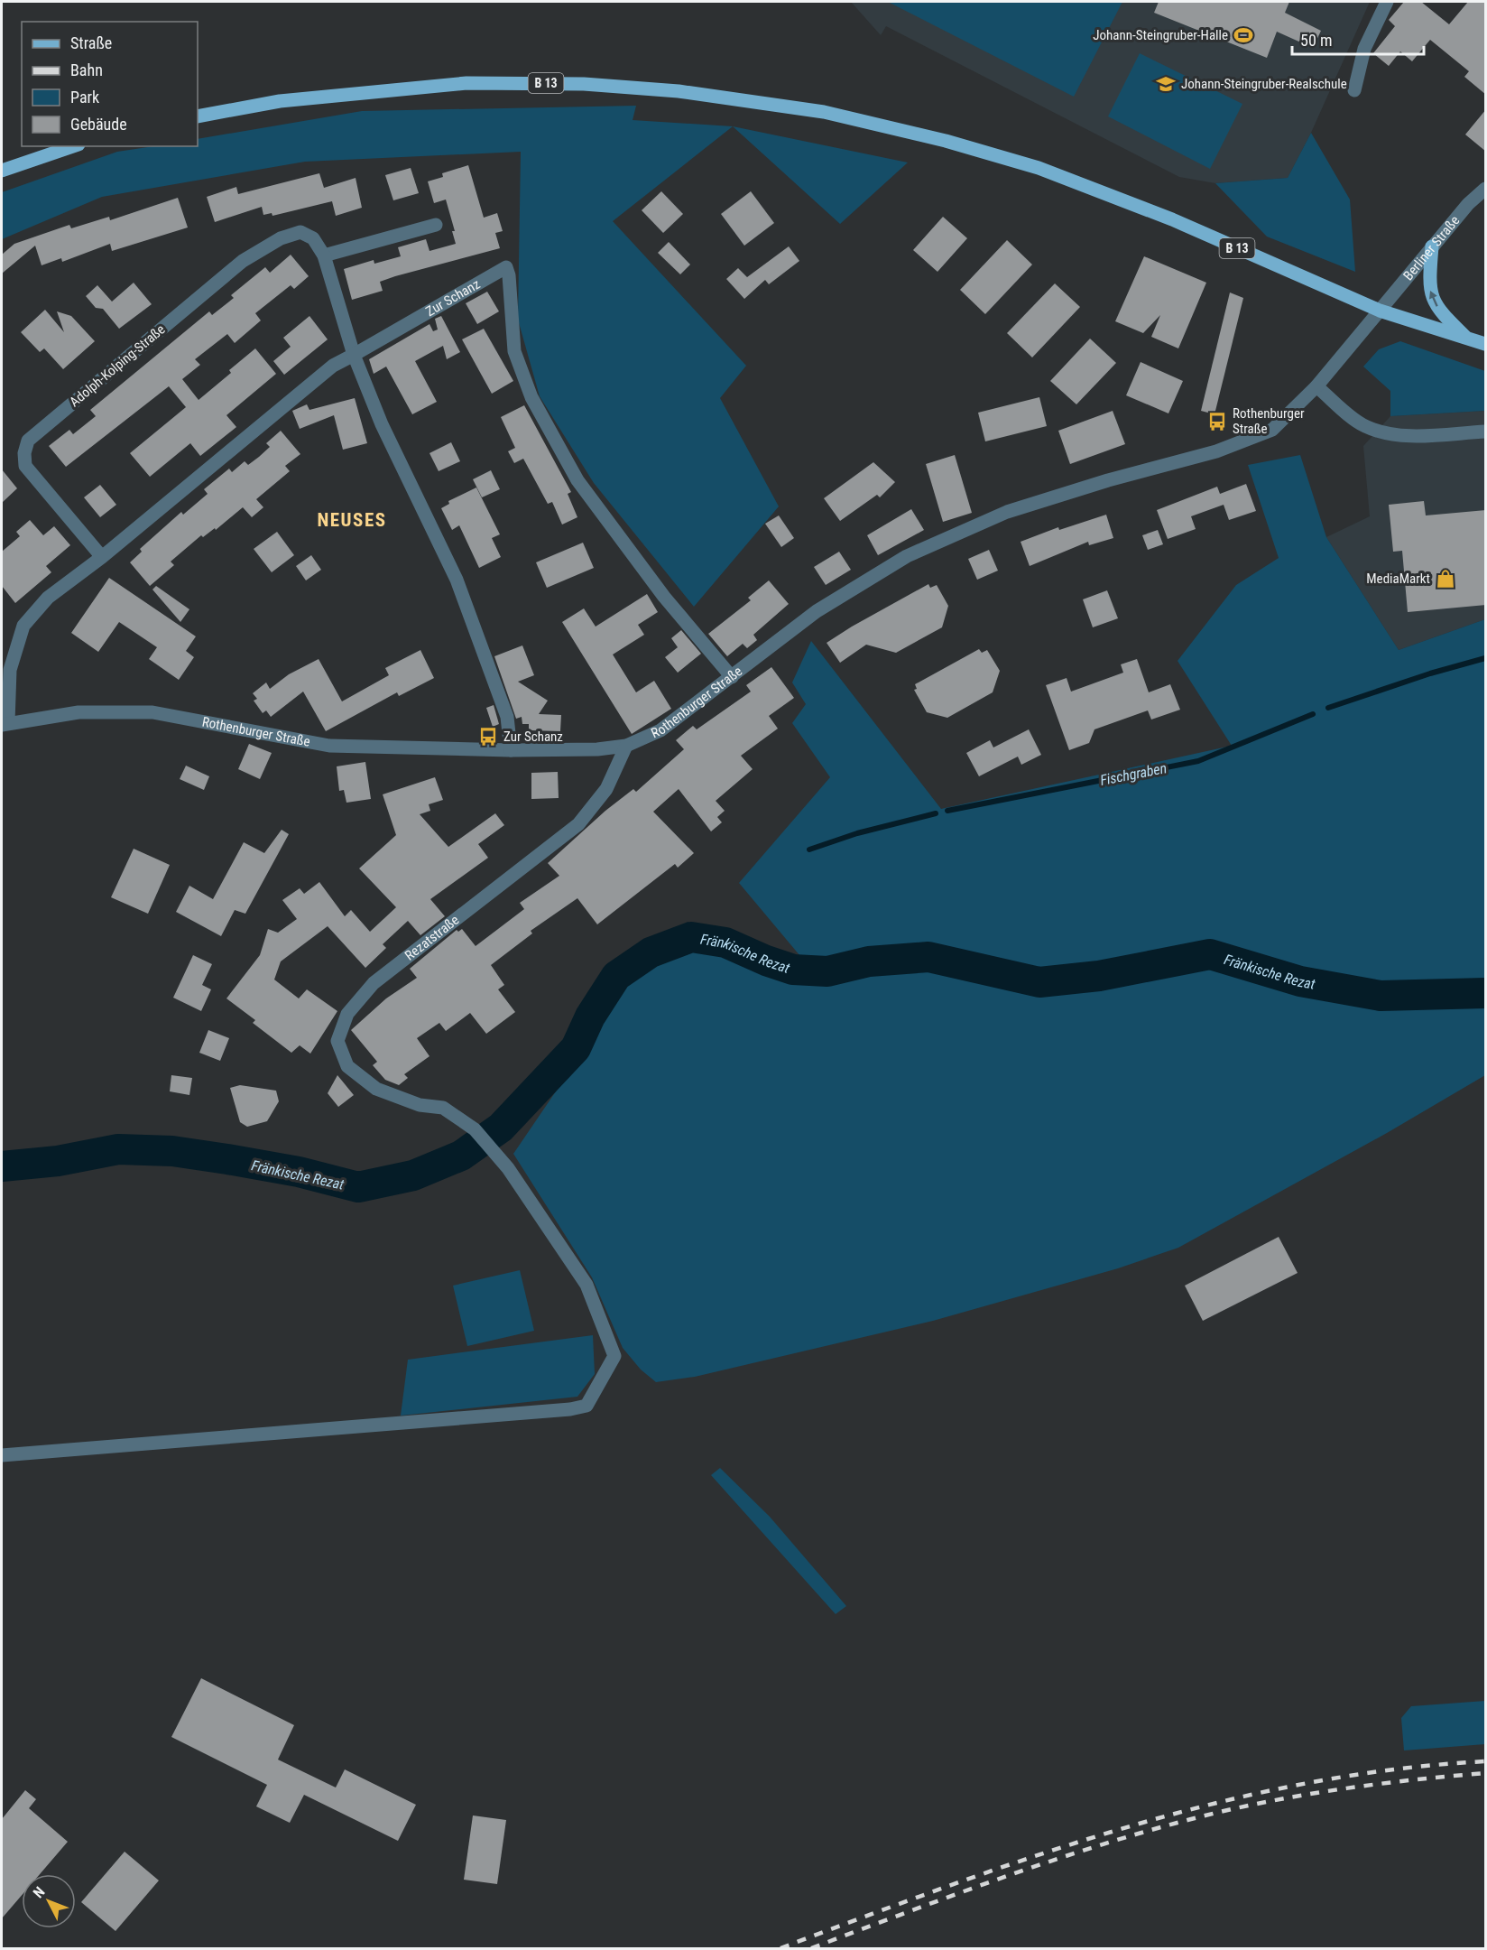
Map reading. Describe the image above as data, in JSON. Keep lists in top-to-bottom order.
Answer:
{
  "streets": {
    "main road": ["B 13"],
    "street": [
      "Berliner Straße",
      "Zur Schanz",
      "Adolph-Kolping-Straße",
      "Rothenburger Straße",
      "Rezatstraße"
    ]
  },
  "crossings": [
    ["B 13", "Berliner Straße"],
    ["B 13", "Rothenburger Straße"],
    ["Berliner Straße", "Rothenburger Straße"],
    ["Zur Schanz", "Adolph-Kolping-Straße"],
    ["Zur Schanz", "Rothenburger Straße"],
    ["Rothenburger Straße", "Rezatstraße"]
  ],
  "districts": ["NEUSES"],
  "water": ["Fischgraben", "Fränkische Rezat"],
  "places": {
    "sports": ["Johann-Steingruber-Halle"],
    "school or university": ["Johann-Steingruber-Realschule"],
    "bus stop": ["Rothenburger Straße", "Zur Schanz"],
    "shop": ["MediaMarkt"]
  },
  "legend": [
    "Straße",
    "Bahn",
    "Park",
    "Gebäude"
  ],
  "scale_bar": "50 m",
  "north": "top left"
}
